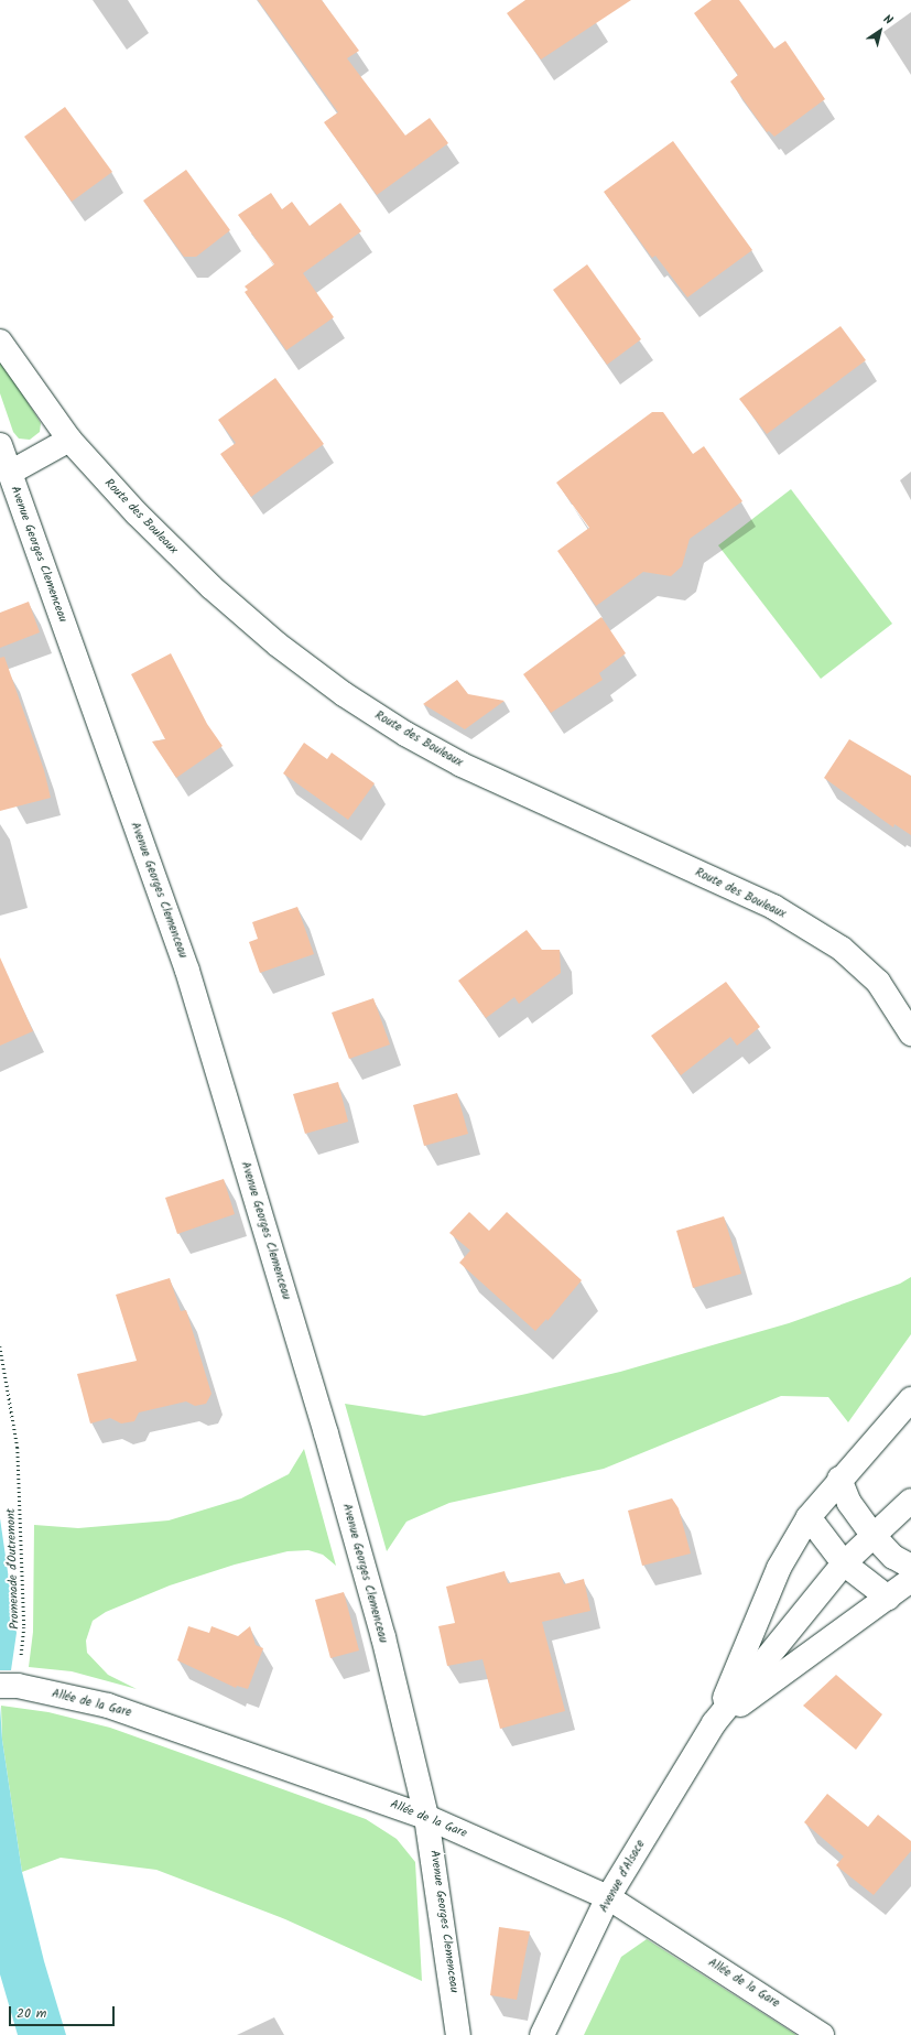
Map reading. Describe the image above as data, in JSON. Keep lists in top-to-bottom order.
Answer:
{
  "streets": {
    "street": [
      "Route des Bouleaux",
      "Avenue Georges Clemenceau",
      "Allée de la Gare",
      "Avenue d'Alsace"
    ],
    "path": ["Promenade d'Outremont"]
  },
  "crossings": [
    ["Avenue Georges Clemenceau", "Allée de la Gare"],
    ["Promenade d'Outremont", "Allée de la Gare"],
    ["Allée de la Gare", "Avenue d'Alsace"]
  ],
  "scale_bar": "20 m",
  "north": "top right"
}
